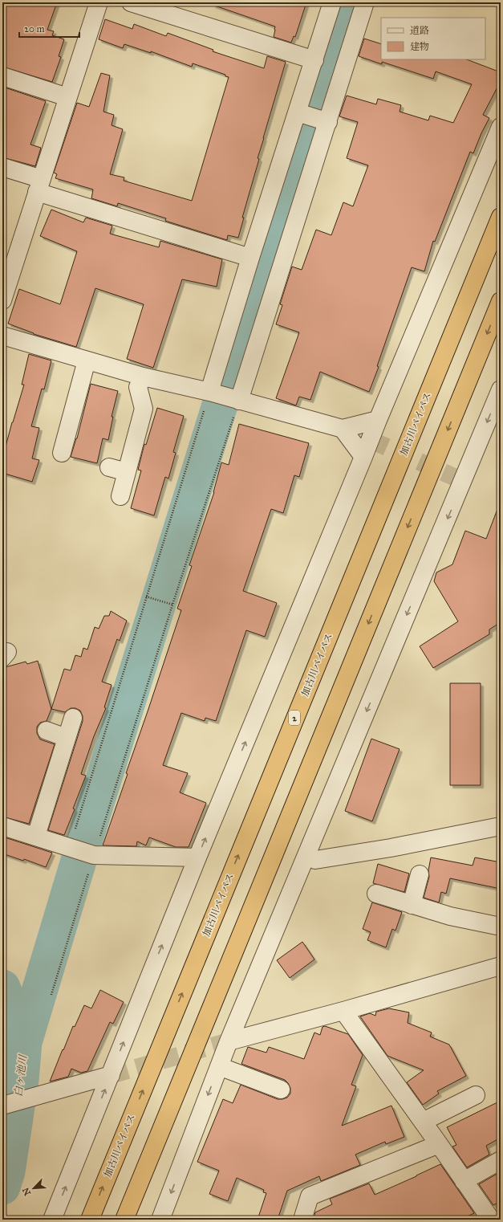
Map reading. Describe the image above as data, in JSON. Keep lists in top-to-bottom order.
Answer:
{
  "streets": {
    "highway": ["加古川バイパス", "2"]
  },
  "water": ["白ヶ池川"],
  "legend": ["道路", "建物"],
  "scale_bar": "20 m",
  "north": "bottom left"
}
